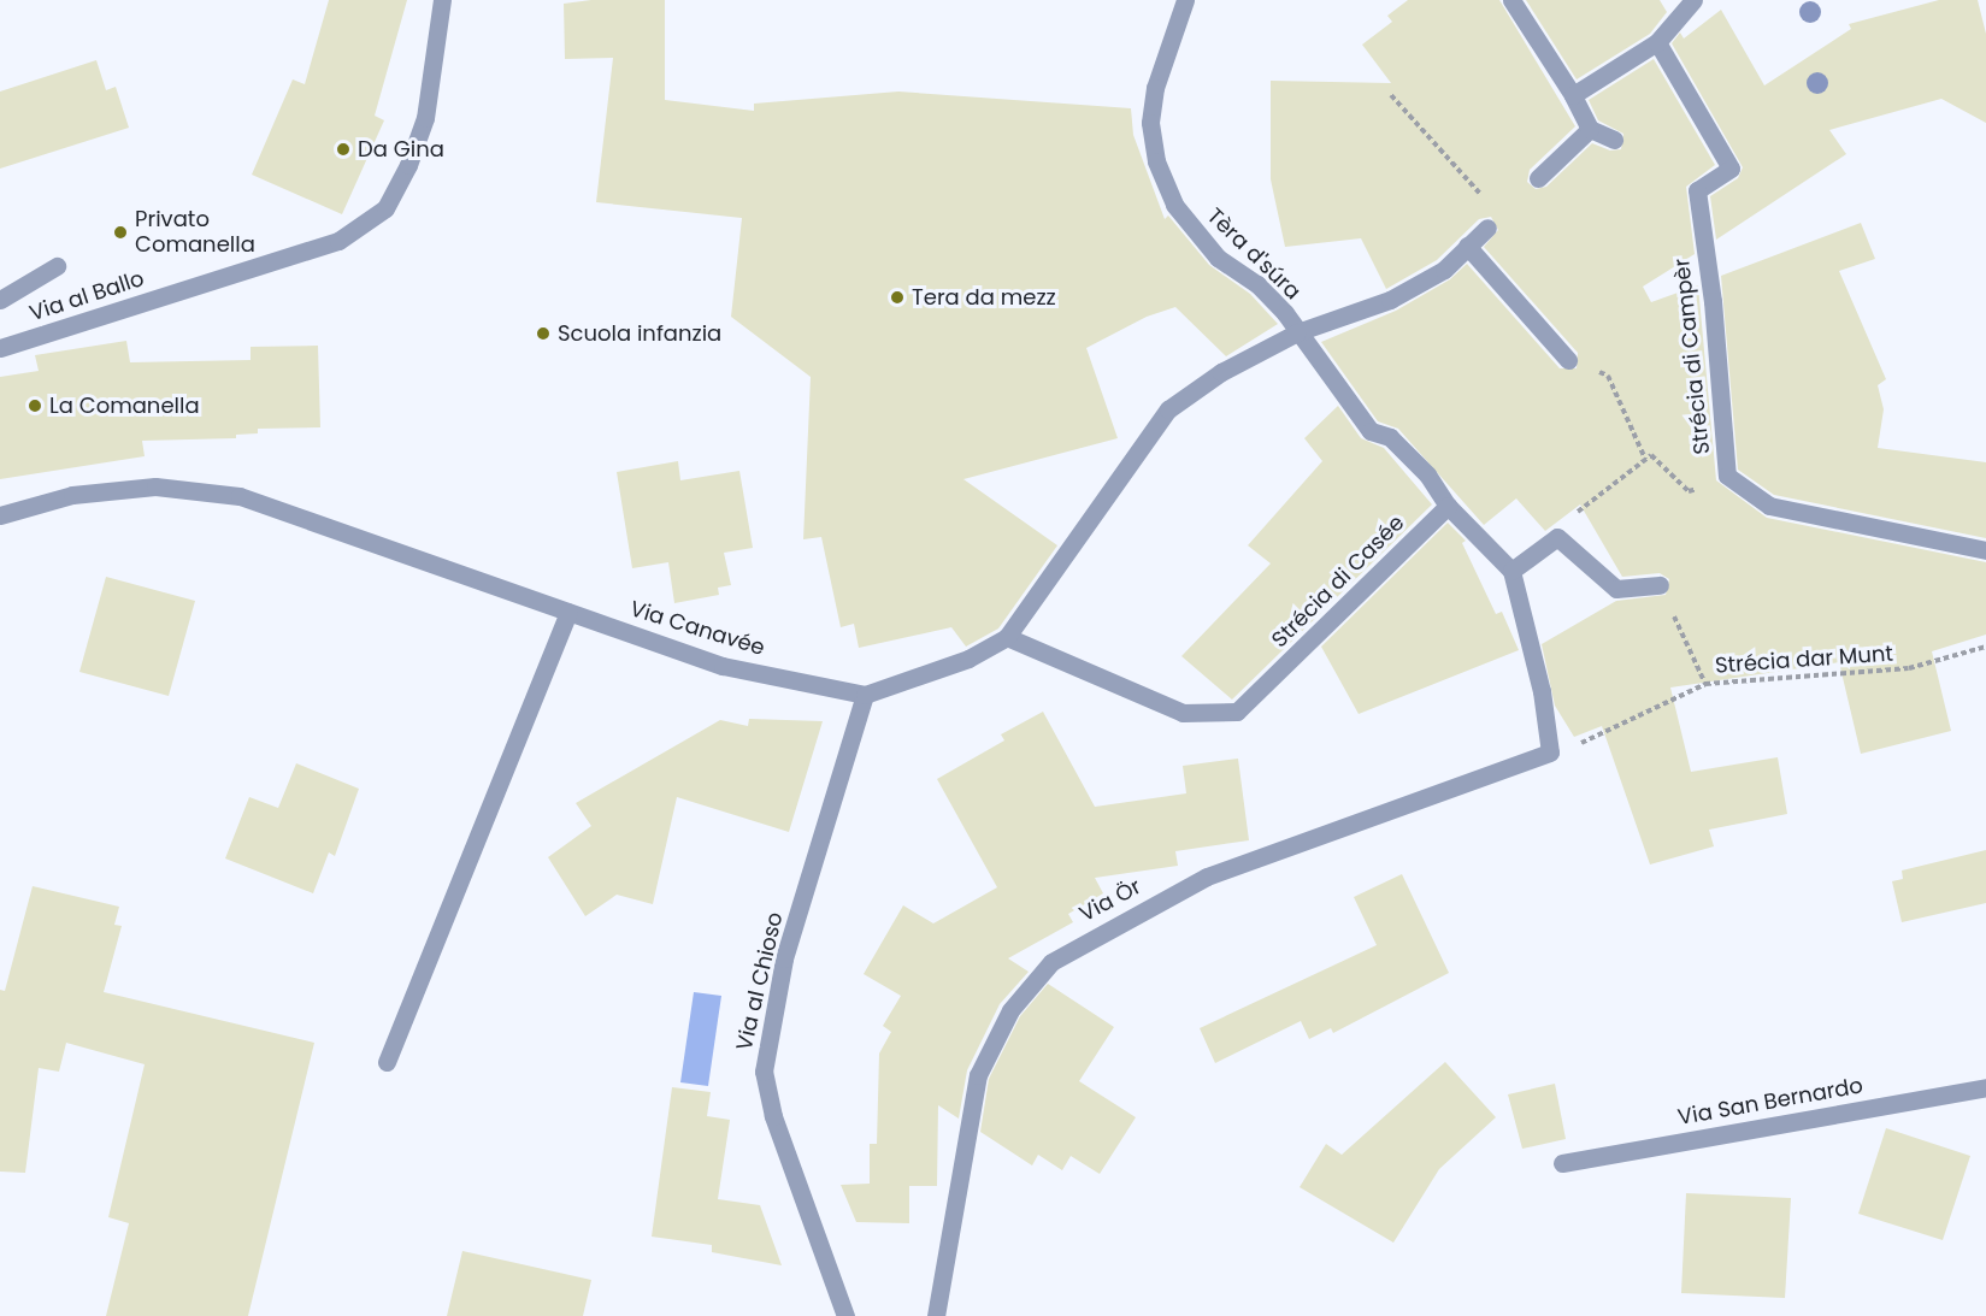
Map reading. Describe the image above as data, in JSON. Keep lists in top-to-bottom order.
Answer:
{
  "streets": {
    "street": [
      "Tèra d'súra",
      "Via al Ballo",
      "Strécia di Campèr",
      "Strécia di Casée",
      "Via Canavée",
      "Via Ör",
      "Via al Chioso",
      "Via San Bernardo"
    ],
    "path": ["Strécia dar Munt"]
  },
  "crossings": [
    ["Via Canavée", "Via al Chioso"],
    ["Strécia dar Munt", "Via Ör"]
  ],
  "places": [
    "Da Gina",
    "Privato Comanella",
    "Tera da mezz",
    "Scuola infanzia",
    "La Comanella"
  ]
}
